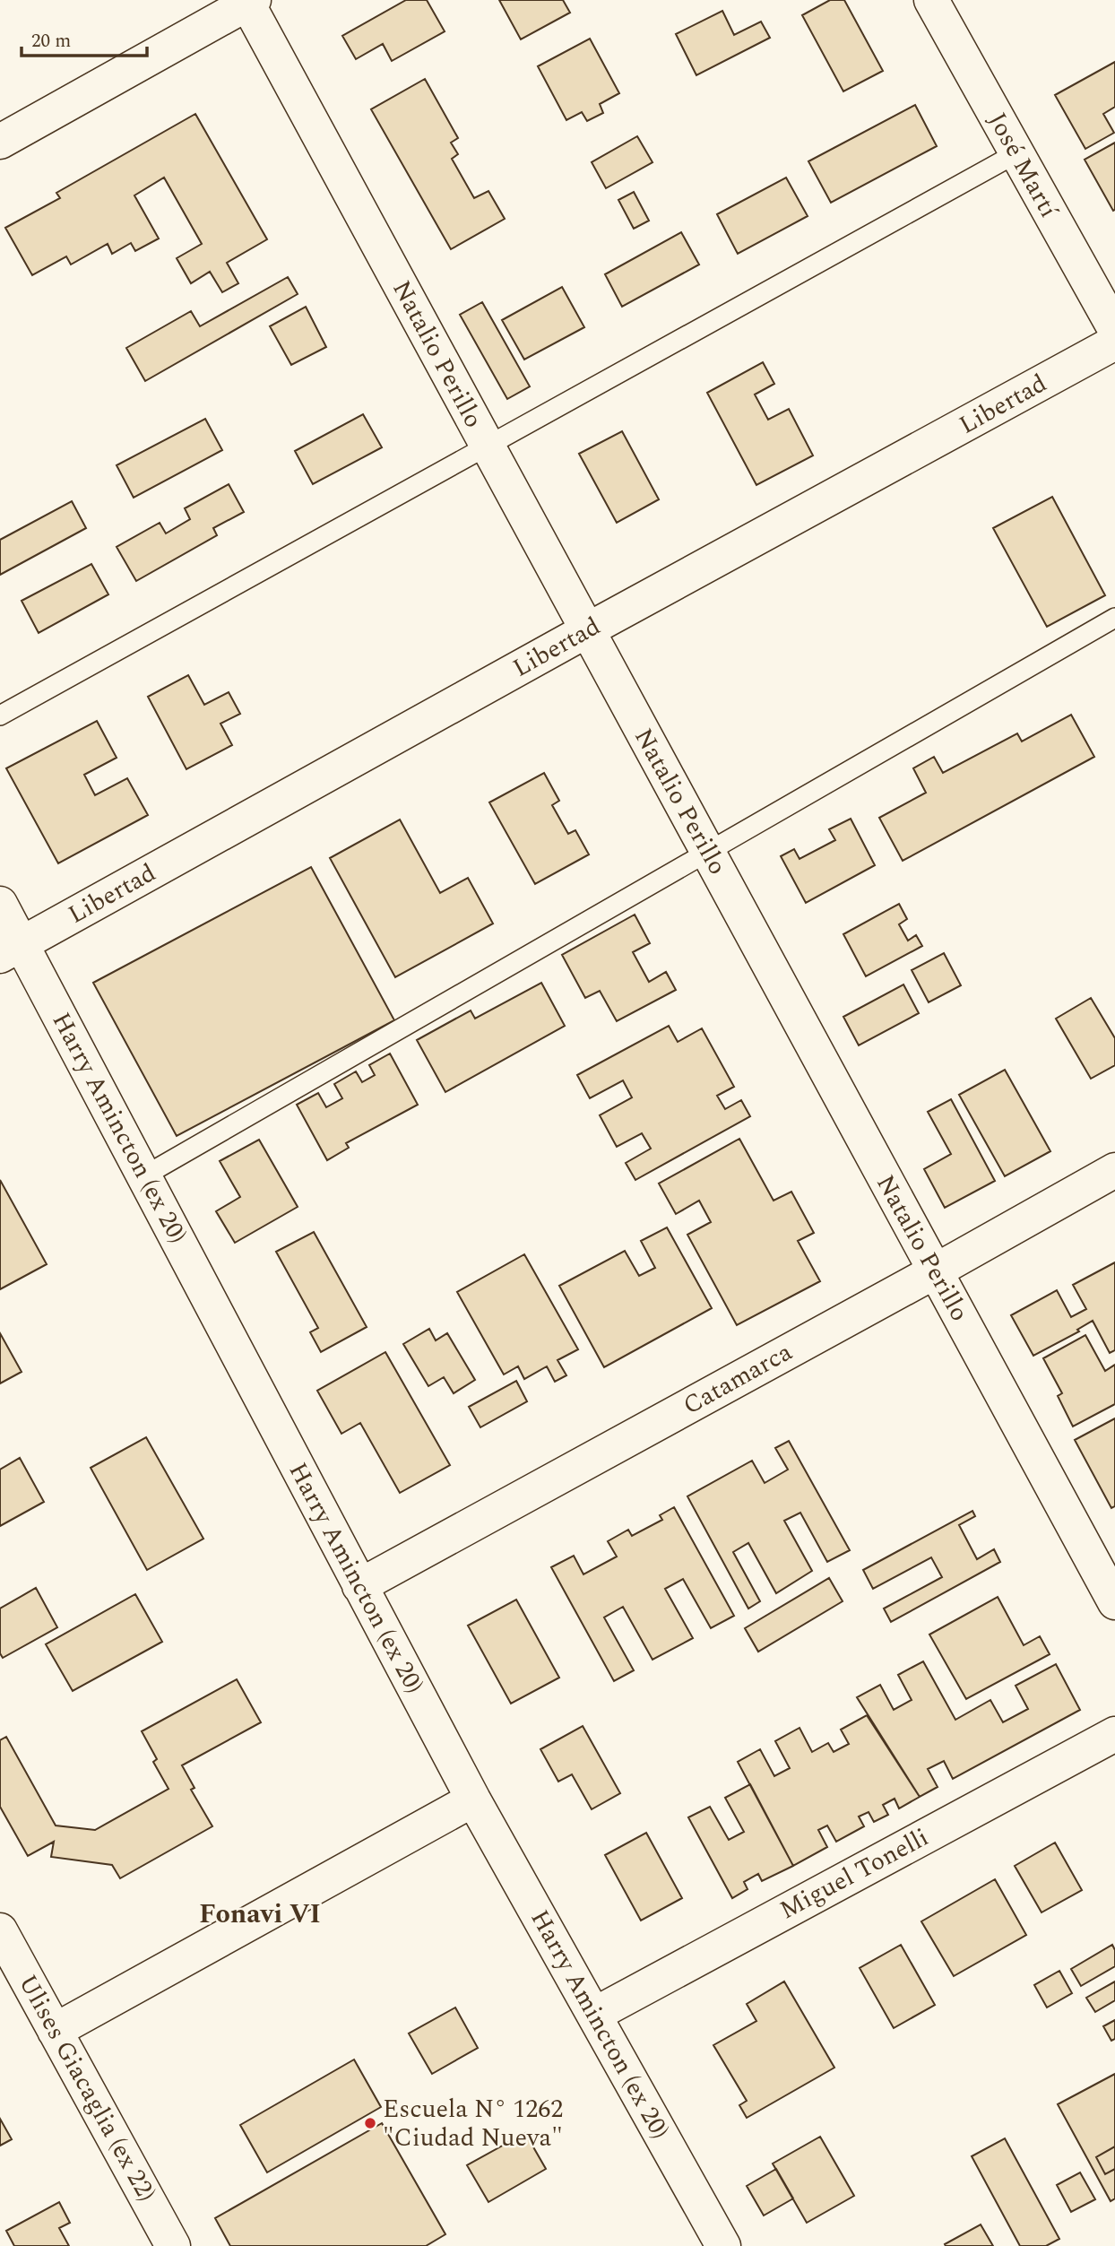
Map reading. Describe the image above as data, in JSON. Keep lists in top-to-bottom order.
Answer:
{
  "streets": {
    "street": [
      "José Martí",
      "Natalio Perillo",
      "Libertad",
      "Harry Amincton (ex 20)",
      "Catamarca",
      "Miguel Tonelli",
      "Ulises Giacaglia (ex 22)"
    ]
  },
  "crossings": [
    ["Natalio Perillo", "Libertad"],
    ["Natalio Perillo", "Catamarca"],
    ["Libertad", "Harry Amincton (ex 20)"],
    ["Harry Amincton (ex 20)", "Catamarca"],
    ["Harry Amincton (ex 20)", "Miguel Tonelli"]
  ],
  "districts": ["Fonavi VI"],
  "places": ["Escuela N° 1262 \"Ciudad Nueva\""],
  "scale_bar": "20 m"
}
